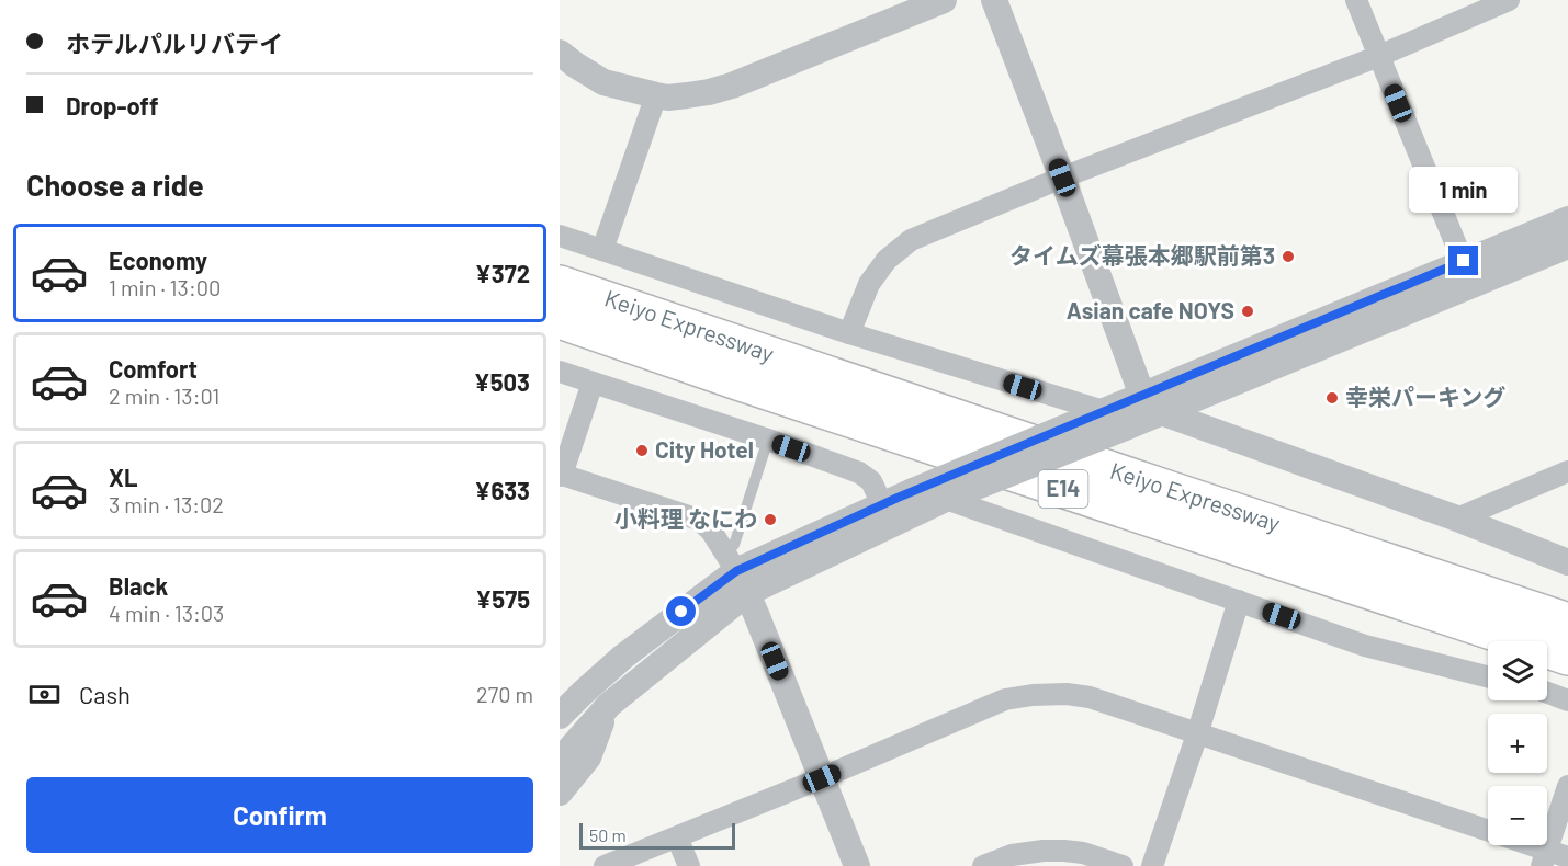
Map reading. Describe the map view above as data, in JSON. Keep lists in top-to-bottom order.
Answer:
{
  "streets": {
    "highway": ["Keiyo Expressway", "E14"]
  },
  "places": [
    "タイムズ幕張本郷駅前第3",
    "Asian cafe NOYS",
    "幸栄パーキング",
    "City Hotel",
    "小料理 なにわ"
  ],
  "scale_bar": "50 m",
  "page": {
    "banner": ["ホテルパルリバテイ", "Drop-off"],
    "heading": "Choose a ride",
    "bubble": "1 min",
    "list": [
      {
        "name": "Economy",
        "note": "1 min · 13:00",
        "value": "¥372"
      },
      {
        "name": "Comfort",
        "note": "2 min · 13:01",
        "value": "¥503"
      },
      {
        "name": "XL",
        "note": "3 min · 13:02",
        "value": "¥633"
      },
      {
        "name": "Black",
        "note": "4 min · 13:03",
        "value": "¥575"
      }
    ],
    "map_buttons": ["+", "−"],
    "pay": ["Cash", "270 m"],
    "buttons": "Confirm",
    "scale": "50 m"
  }
}
